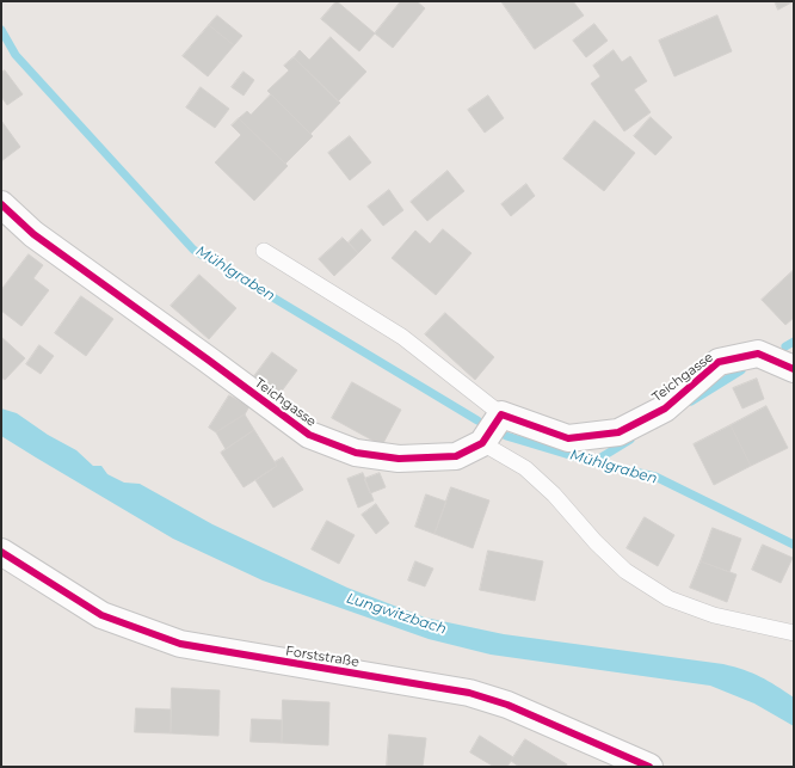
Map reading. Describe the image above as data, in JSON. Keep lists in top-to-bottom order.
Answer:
{
  "streets": {
    "street": ["Teichgasse", "Forststraße"]
  },
  "water": ["Mühlgraben", "Lungwitzbach"]
}
